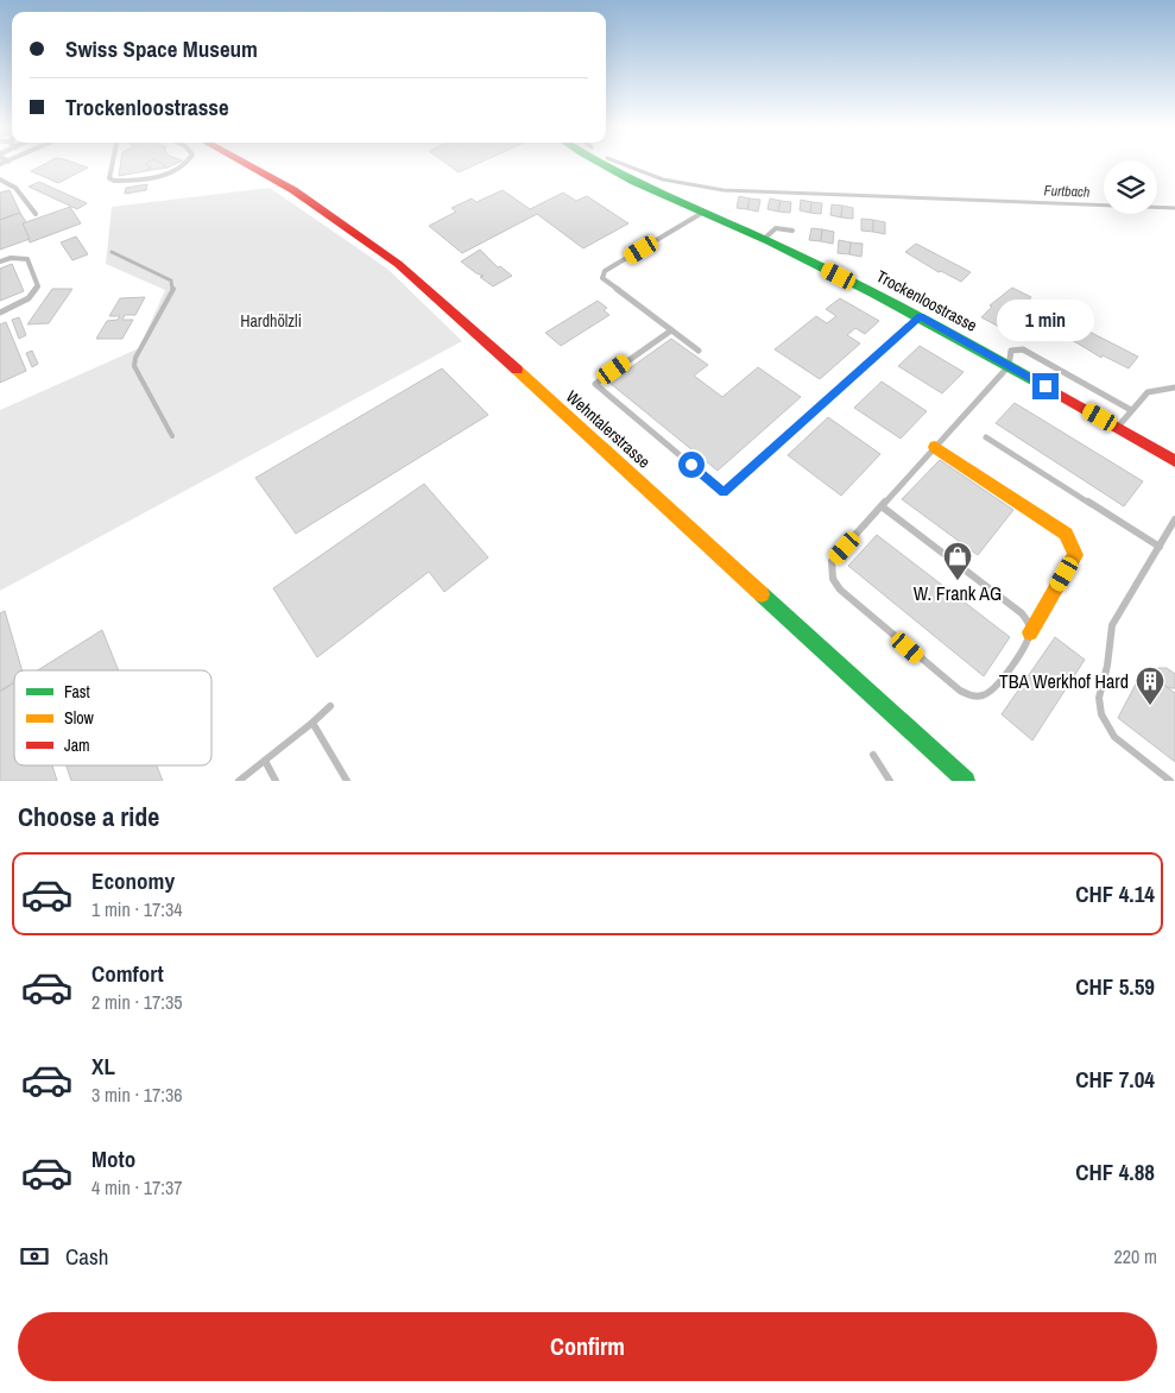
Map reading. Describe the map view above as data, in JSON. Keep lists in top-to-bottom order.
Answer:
{
  "streets": {
    "main road": ["Trockenloostrasse", "Wehntalerstrasse"]
  },
  "water": ["Furtbach"],
  "parks": ["Hardhölzli"],
  "places": {
    "shop": ["W. Frank AG"],
    "building": ["TBA Werkhof Hard"]
  },
  "legend": ["Fast", "Slow", "Jam"],
  "page": {
    "banner": ["Swiss Space Museum", "Trockenloostrasse"],
    "bubble": "1 min",
    "heading": "Choose a ride",
    "list": [
      {
        "name": "Economy",
        "note": "1 min · 17:34",
        "value": "CHF 4.14"
      },
      {
        "name": "Comfort",
        "note": "2 min · 17:35",
        "value": "CHF 5.59"
      },
      {
        "name": "XL",
        "note": "3 min · 17:36",
        "value": "CHF 7.04"
      },
      {
        "name": "Moto",
        "note": "4 min · 17:37",
        "value": "CHF 4.88"
      }
    ],
    "pay": ["Cash", "220 m"],
    "buttons": "Confirm"
  }
}
